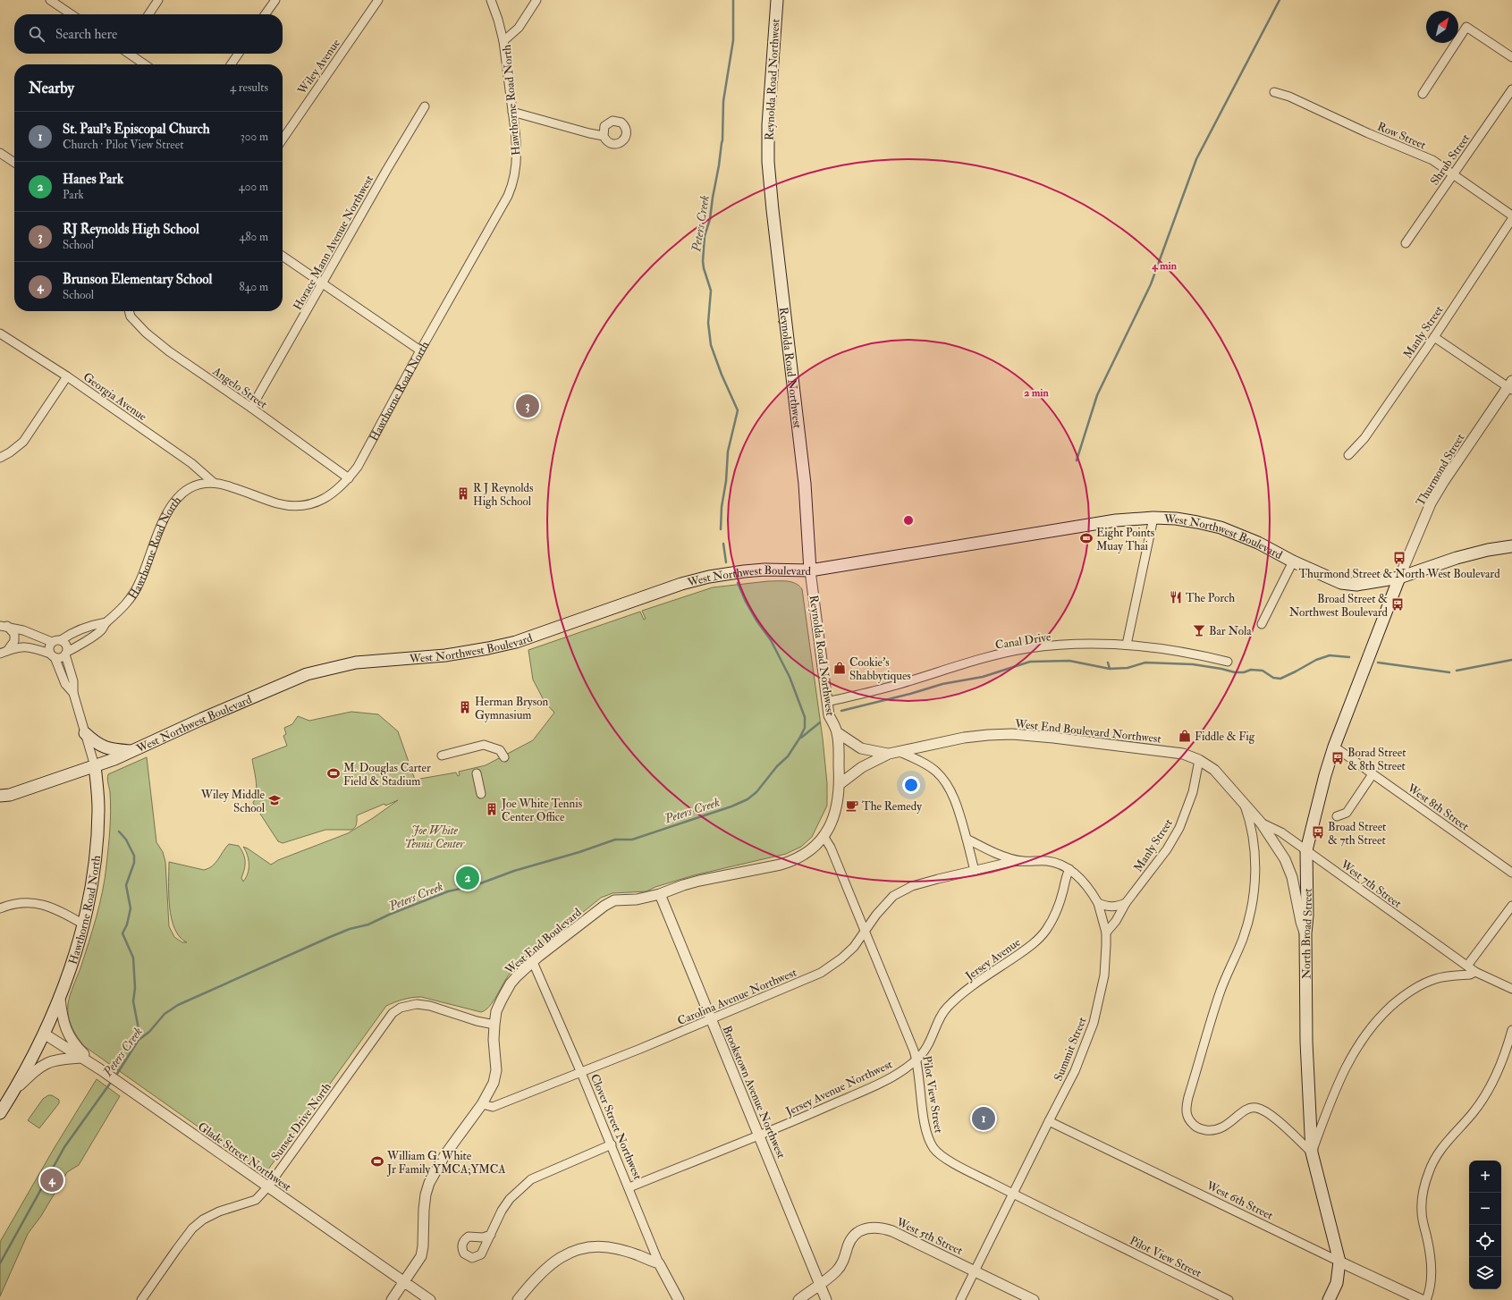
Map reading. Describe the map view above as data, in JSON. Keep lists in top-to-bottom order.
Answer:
{
  "streets": {
    "main road": [
      "Reynolda Road Northwest",
      "Hawthorne Road North",
      "West Northwest Boulevard",
      "North Broad Street"
    ],
    "street": [
      "Wiley Avenue",
      "Row Street",
      "Shrub Street",
      "Horace Mann Avenue Northwest",
      "Manly Street",
      "Angelo Street",
      "Georgia Avenue",
      "Thurmond Street",
      "Canal Drive",
      "West End Boulevard Northwest",
      "West 8th Street",
      "West 7th Street",
      "West End Boulevard",
      "Jersey Avenue",
      "Carolina Avenue Northwest",
      "Summit Street",
      "Jersey Avenue Northwest",
      "Brookstown Avenue Northwest",
      "Pilot View Street",
      "Sunset Drive North",
      "Clover Street Northwest",
      "Glade Street Northwest",
      "West 6th Street",
      "West 5th Street"
    ]
  },
  "crossings": [
    ["Reynolda Road Northwest", "West Northwest Boulevard"],
    ["Reynolda Road Northwest", "Canal Drive"],
    ["Reynolda Road Northwest", "West End Boulevard"],
    ["Hawthorne Road North", "Angelo Street"],
    ["Hawthorne Road North", "Georgia Avenue"],
    ["Hawthorne Road North", "West Northwest Boulevard"],
    ["Hawthorne Road North", "Glade Street Northwest"],
    ["Row Street", "Shrub Street"],
    ["Horace Mann Avenue Northwest", "Angelo Street"],
    ["Manly Street", "West End Boulevard Northwest"],
    ["Manly Street", "Summit Street"],
    ["Thurmond Street", "West Northwest Boulevard"],
    ["Thurmond Street", "North Broad Street"],
    ["West Northwest Boulevard", "North Broad Street"],
    ["West End Boulevard Northwest", "West 7th Street"],
    ["West End Boulevard Northwest", "North Broad Street"],
    ["West End Boulevard Northwest", "West End Boulevard"],
    ["West 8th Street", "North Broad Street"],
    ["West 7th Street", "North Broad Street"],
    ["North Broad Street", "West 6th Street"],
    ["West End Boulevard", "Carolina Avenue Northwest"],
    ["West End Boulevard", "Brookstown Avenue Northwest"],
    ["West End Boulevard", "Pilot View Street"],
    ["West End Boulevard", "Sunset Drive North"],
    ["West End Boulevard", "Clover Street Northwest"],
    ["West End Boulevard", "Glade Street Northwest"],
    ["Jersey Avenue", "Summit Street"],
    ["Jersey Avenue", "Jersey Avenue Northwest"],
    ["Jersey Avenue", "Pilot View Street"],
    ["Carolina Avenue Northwest", "Summit Street"],
    ["Carolina Avenue Northwest", "Brookstown Avenue Northwest"],
    ["Carolina Avenue Northwest", "Pilot View Street"],
    ["Carolina Avenue Northwest", "Clover Street Northwest"],
    ["Summit Street", "Pilot View Street"],
    ["Summit Street", "West 6th Street"],
    ["Summit Street", "West 5th Street"],
    ["Jersey Avenue Northwest", "Brookstown Avenue Northwest"],
    ["Jersey Avenue Northwest", "Pilot View Street"],
    ["Jersey Avenue Northwest", "Clover Street Northwest"],
    ["Brookstown Avenue Northwest", "West 5th Street"],
    ["Sunset Drive North", "Glade Street Northwest"]
  ],
  "water": ["Peters Creek"],
  "parks": ["Joe White Tennis Center"],
  "places": {
    "building": ["R J Reynolds High School", "Herman Bryson Gymnasium", "Joe White Tennis Center Office"],
    "sports": ["Eight Points Muay Thai", "M. Douglas Carter Field & Stadium", "William G. White Jr Family YMCA;YMCA"],
    "bus stop": [
      "Thurmond Street & North West Boulevard",
      "Broad Street & Northwest Boulevard",
      "Borad Street & 8th Street",
      "Broad Street & 7th Street"
    ],
    "restaurant": ["The Porch"],
    "bar": ["Bar Nola"],
    "shop": ["Cookie's Shabbytiques", "Fiddle & Fig"],
    "school or university": ["Wiley Middle School"],
    "cafe": ["The Remedy"]
  },
  "north": "top right",
  "page": {
    "search": "Search here",
    "heading": ["Nearby", "4 results"],
    "list": [
      {
        "mark": "1",
        "name": "St. Paul's Episcopal Church",
        "note": "Church · Pilot View Street",
        "value": "300 m"
      },
      {
        "mark": "2",
        "name": "Hanes Park",
        "note": "Park",
        "value": "400 m"
      },
      {
        "mark": "3",
        "name": "RJ Reynolds High School",
        "note": "School",
        "value": "480 m"
      },
      {
        "mark": "4",
        "name": "Brunson Elementary School",
        "note": "School",
        "value": "840 m"
      }
    ],
    "pins": [
      "3",
      "2",
      "1",
      "4"
    ],
    "map_buttons": ["+", "−"]
  },
  "rings": ["4 min", "2 min"]
}
